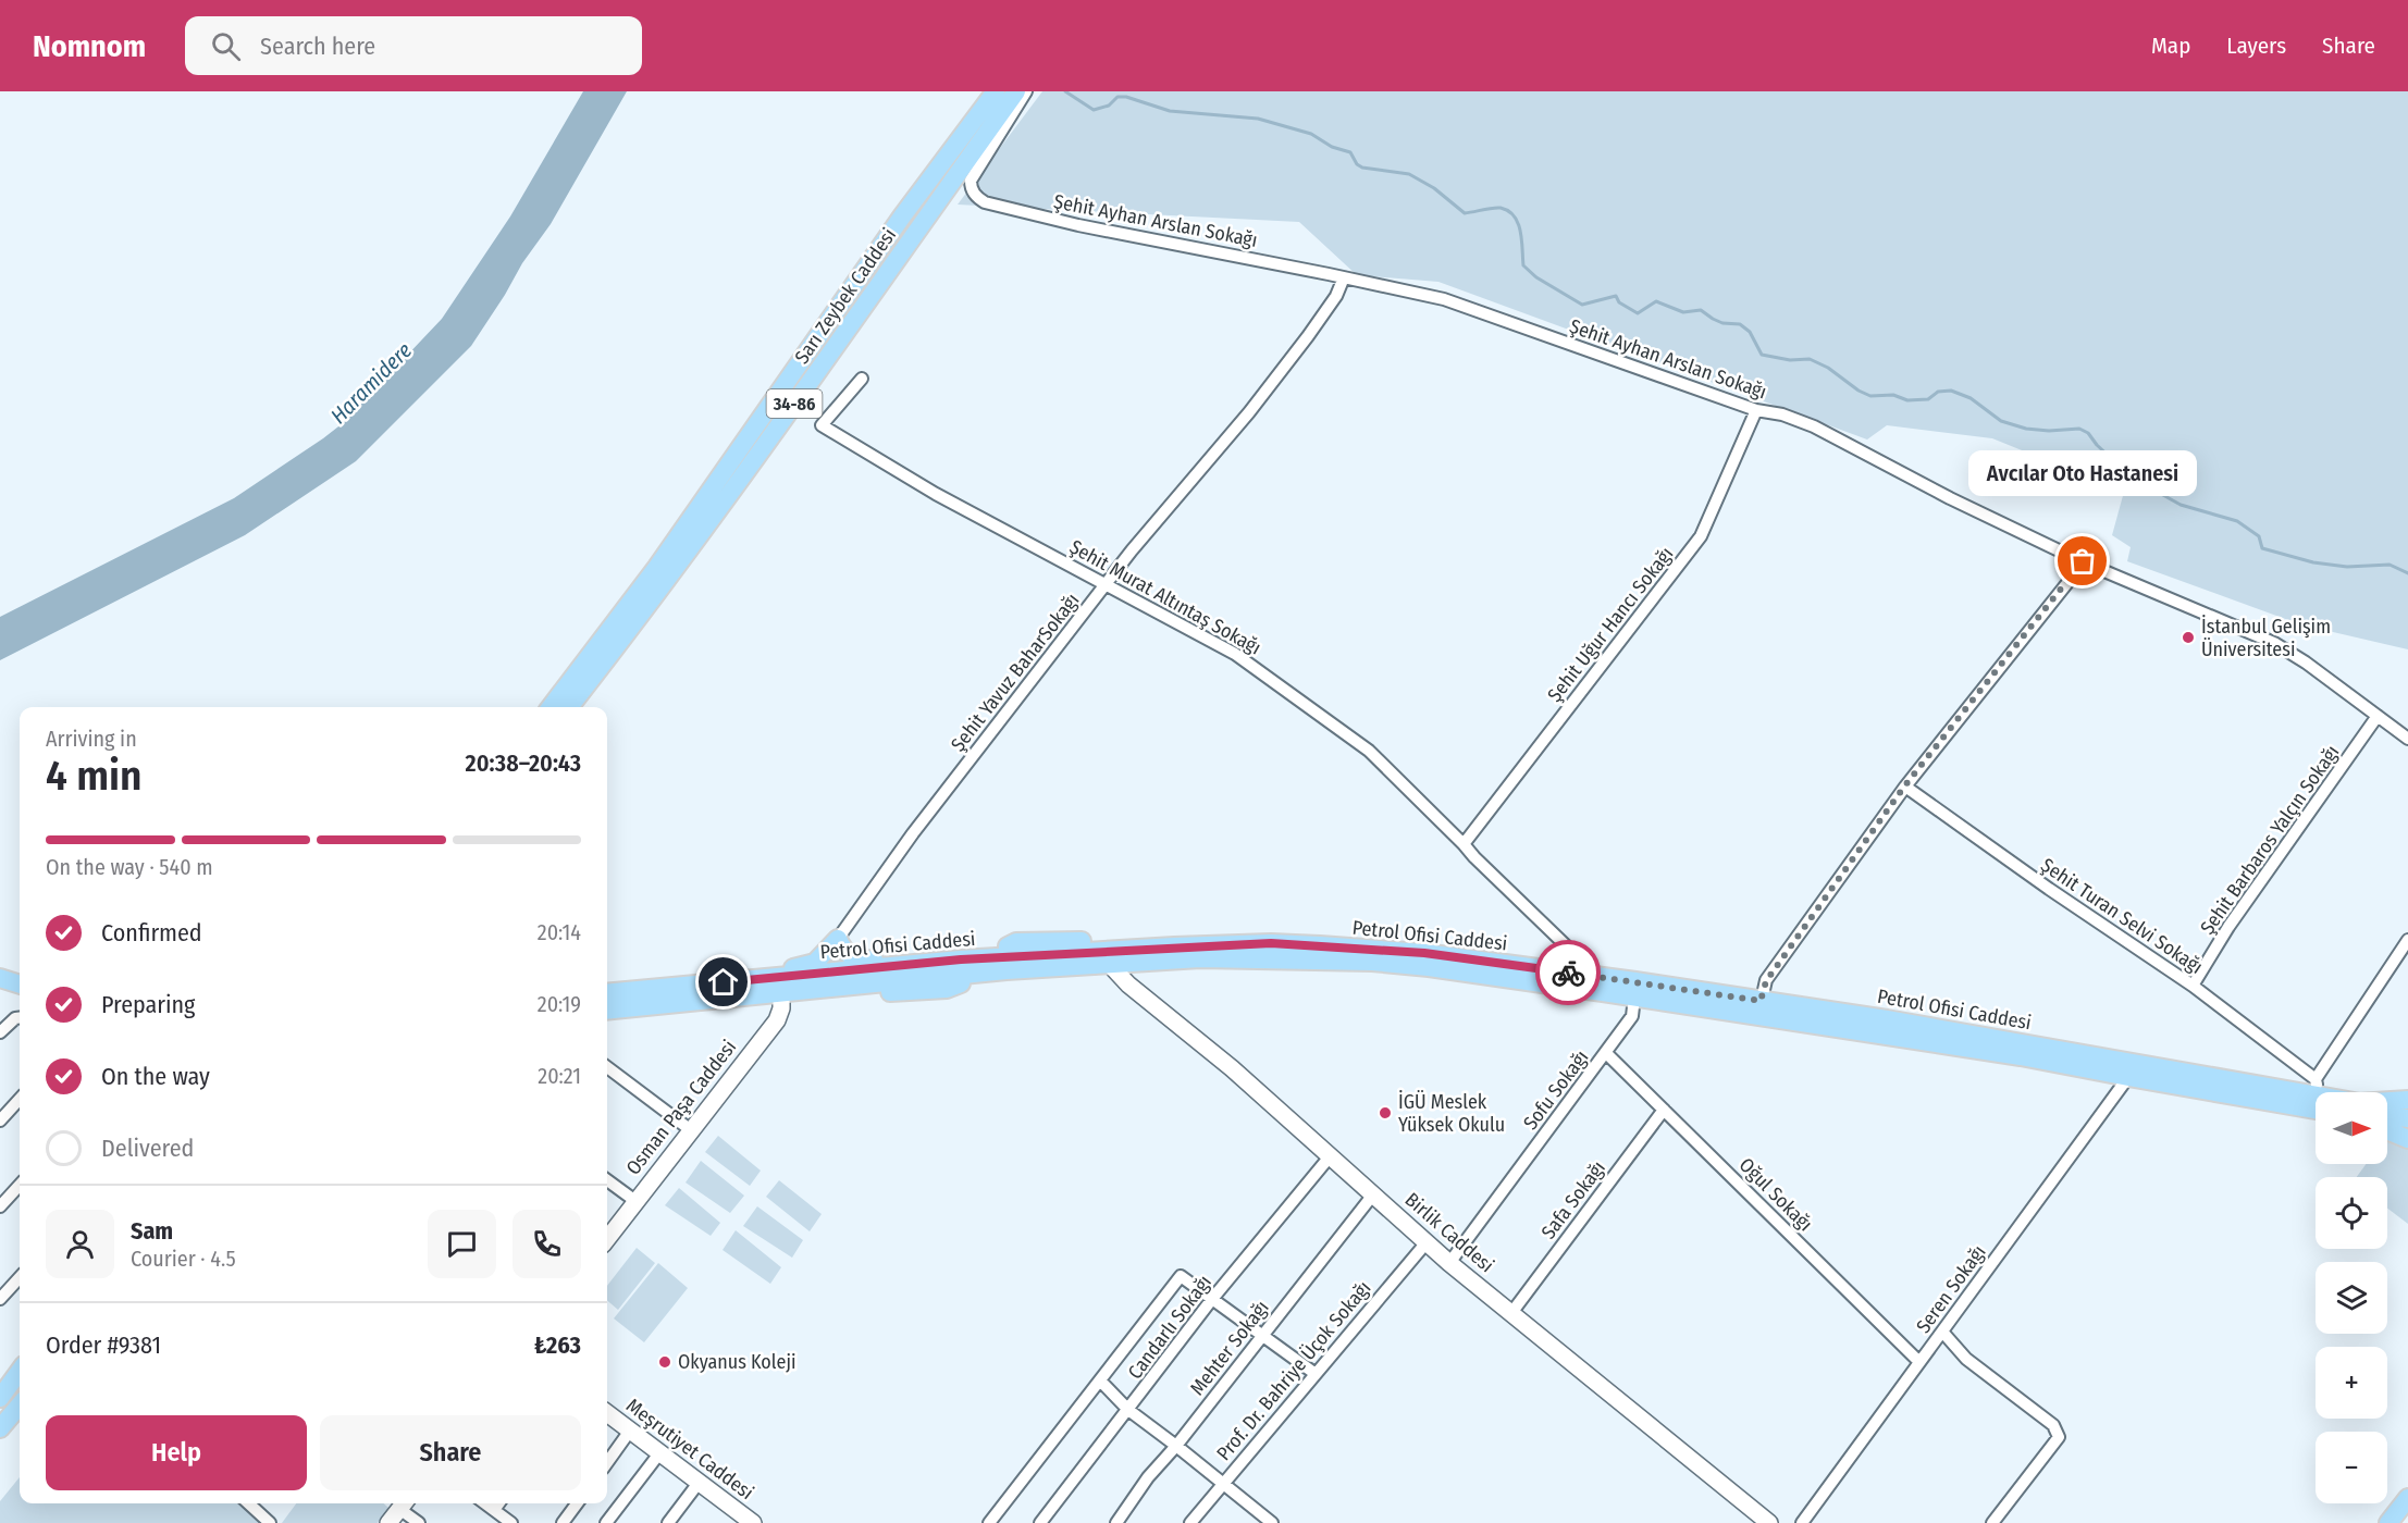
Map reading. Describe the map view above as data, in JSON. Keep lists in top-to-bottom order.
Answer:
{
  "streets": {
    "main road": ["Sarı Zeybek Caddesi", "34-86", "Petrol Ofisi Caddesi"],
    "street": [
      "Şehit Ayhan Arslan Sokağı",
      "Şehit Murat Altıntaş Sokağı",
      "Şehit Uğur Hancı Sokağı",
      "Şehit Yavuz BaharSokağı",
      "Şehit Barbaros Yalçın Sokağı",
      "Şehit Turan Selvi Sokağı",
      "Sofu Sokağı",
      "Osman Paşa Caddesi",
      "Oğul Sokağı",
      "Safa Sokağı",
      "Birlik Caddesi",
      "Seren Sokağı",
      "Candarlı Sokağı",
      "Mehter Sokağı",
      "Prof. Dr. Bahriye Üçok Sokağı",
      "Meşrutiyet Caddesi"
    ]
  },
  "crossings": [
    ["Şehit Ayhan Arslan Sokağı", "Şehit Uğur Hancı Sokağı"],
    ["Şehit Ayhan Arslan Sokağı", "Şehit Yavuz BaharSokağı"],
    ["Şehit Ayhan Arslan Sokağı", "Şehit Barbaros Yalçın Sokağı"],
    ["Şehit Murat Altıntaş Sokağı", "Şehit Uğur Hancı Sokağı"],
    ["Şehit Murat Altıntaş Sokağı", "Şehit Yavuz BaharSokağı"],
    ["Şehit Murat Altıntaş Sokağı", "Petrol Ofisi Caddesi"],
    ["Şehit Barbaros Yalçın Sokağı", "Şehit Turan Selvi Sokağı"],
    ["Petrol Ofisi Caddesi", "Sofu Sokağı"],
    ["Petrol Ofisi Caddesi", "Birlik Caddesi"],
    ["Petrol Ofisi Caddesi", "Seren Sokağı"],
    ["Sofu Sokağı", "Oğul Sokağı"],
    ["Sofu Sokağı", "Birlik Caddesi"],
    ["Oğul Sokağı", "Safa Sokağı"],
    ["Oğul Sokağı", "Seren Sokağı"],
    ["Safa Sokağı", "Birlik Caddesi"],
    ["Birlik Caddesi", "Candarlı Sokağı"],
    ["Birlik Caddesi", "Mehter Sokağı"],
    ["Birlik Caddesi", "Prof. Dr. Bahriye Üçok Sokağı"]
  ],
  "water": ["Haramidere"],
  "places": [
    "Avcılar Oto Hastanesi",
    "İstanbul Gelişim Üniversitesi",
    "İGÜ Meslek Yüksek Okulu",
    "Okyanus Koleji"
  ],
  "north": "right",
  "page": {
    "header": "Nomnom",
    "search": "Search here",
    "nav": ["Map", "Layers", "Share"],
    "bubble": "Avcılar Oto Hastanesi",
    "heading": ["4 min", "Arriving in", "20:38–20:43"],
    "panel": [
      "Sam",
      "Courier · 4.5",
      "Order #9381",
      "₺263"
    ],
    "bar": "On the way · 540 m",
    "list": [
      ["Confirmed", "20:14"],
      ["Preparing", "20:19"],
      ["On the way", "20:21"],
      "Delivered"
    ],
    "map_buttons": ["+", "−"],
    "buttons": ["Help", "Share"]
  }
}
